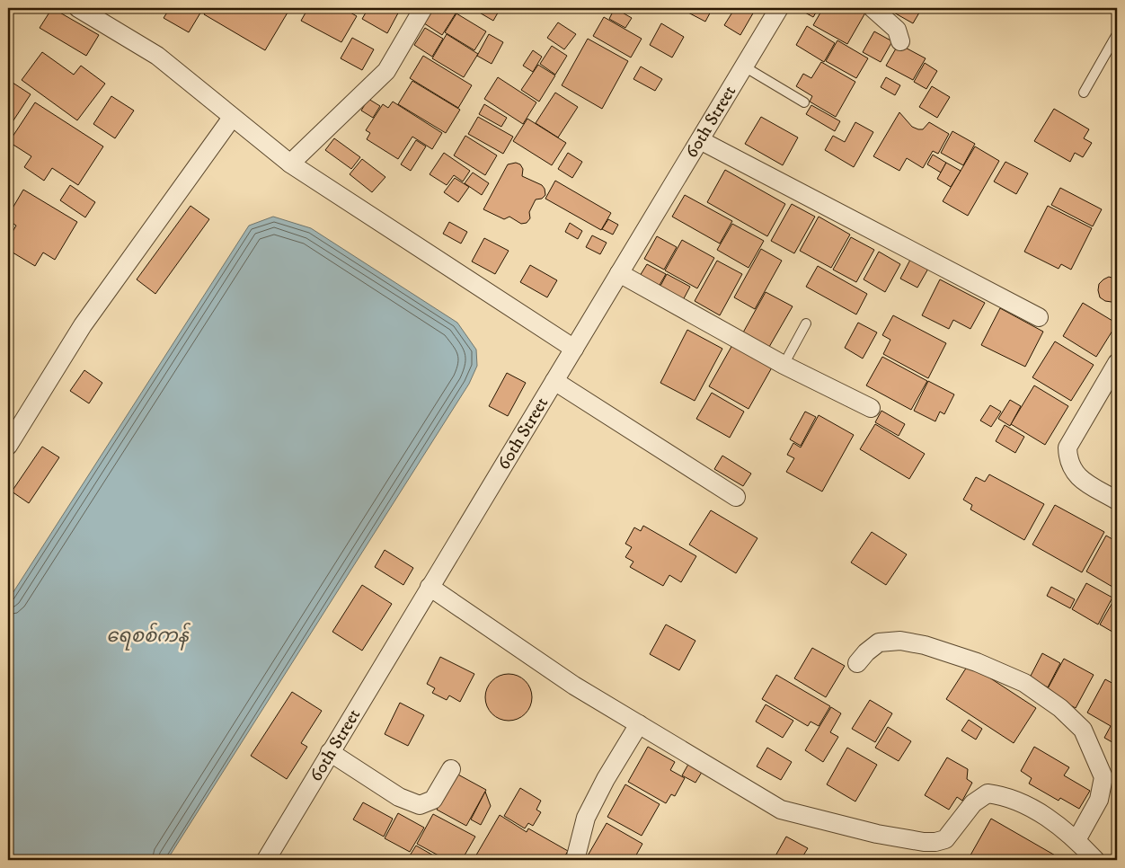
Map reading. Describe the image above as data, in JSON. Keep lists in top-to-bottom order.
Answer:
{
  "streets": {
    "street": ["60th Street"]
  },
  "water": ["ရေစစ်ကန်"]
}
